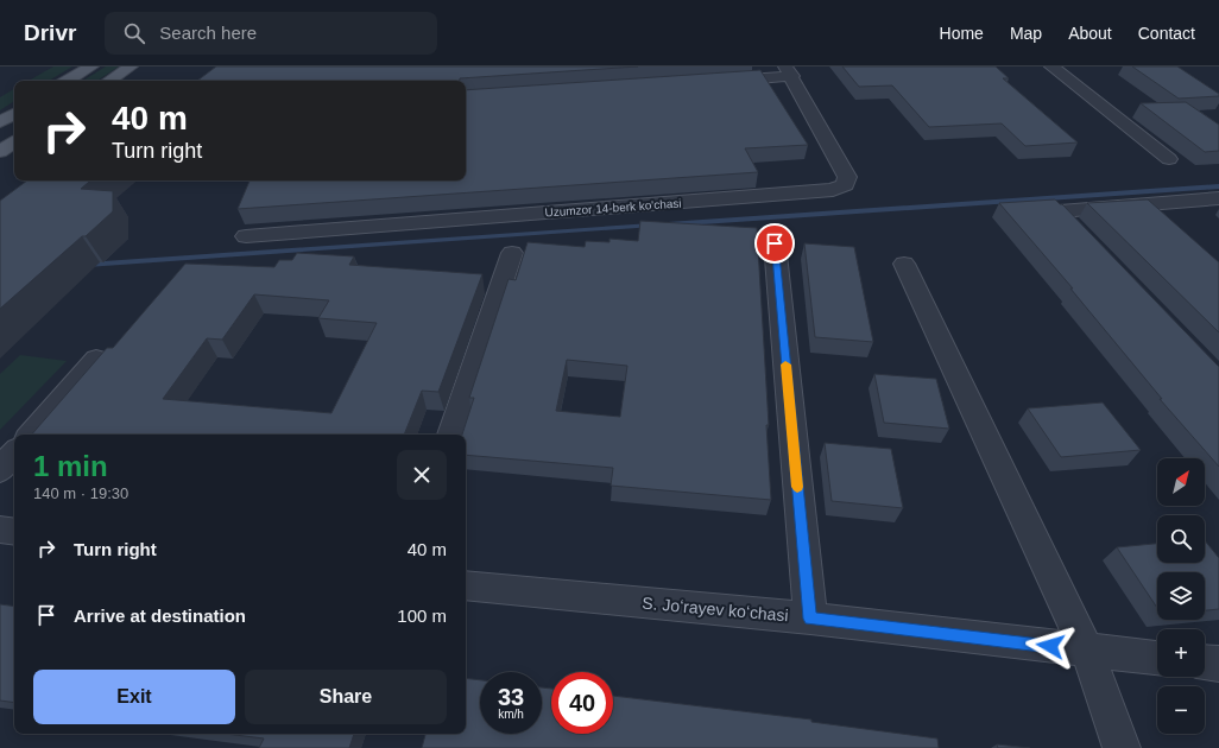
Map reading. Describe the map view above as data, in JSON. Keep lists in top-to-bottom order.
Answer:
{
  "streets": {
    "street": ["Uzumzor 14-berk ko'chasi", "S. Joʻrayev koʻchasi"]
  },
  "north": "top right",
  "page": {
    "header": "Drivr",
    "search": "Search here",
    "nav": [
      "Home",
      "Map",
      "About",
      "Contact"
    ],
    "turn": ["40 m", "Turn right"],
    "heading": ["1 min", "140 m · 19:30"],
    "map_buttons": ["+", "−"],
    "list": [
      {
        "name": "Turn right",
        "value": "40 m"
      },
      {
        "name": "Arrive at destination",
        "value": "100 m"
      }
    ],
    "buttons": ["Exit", "Share"],
    "speed": "33 km/h",
    "limit": "40"
  }
}
